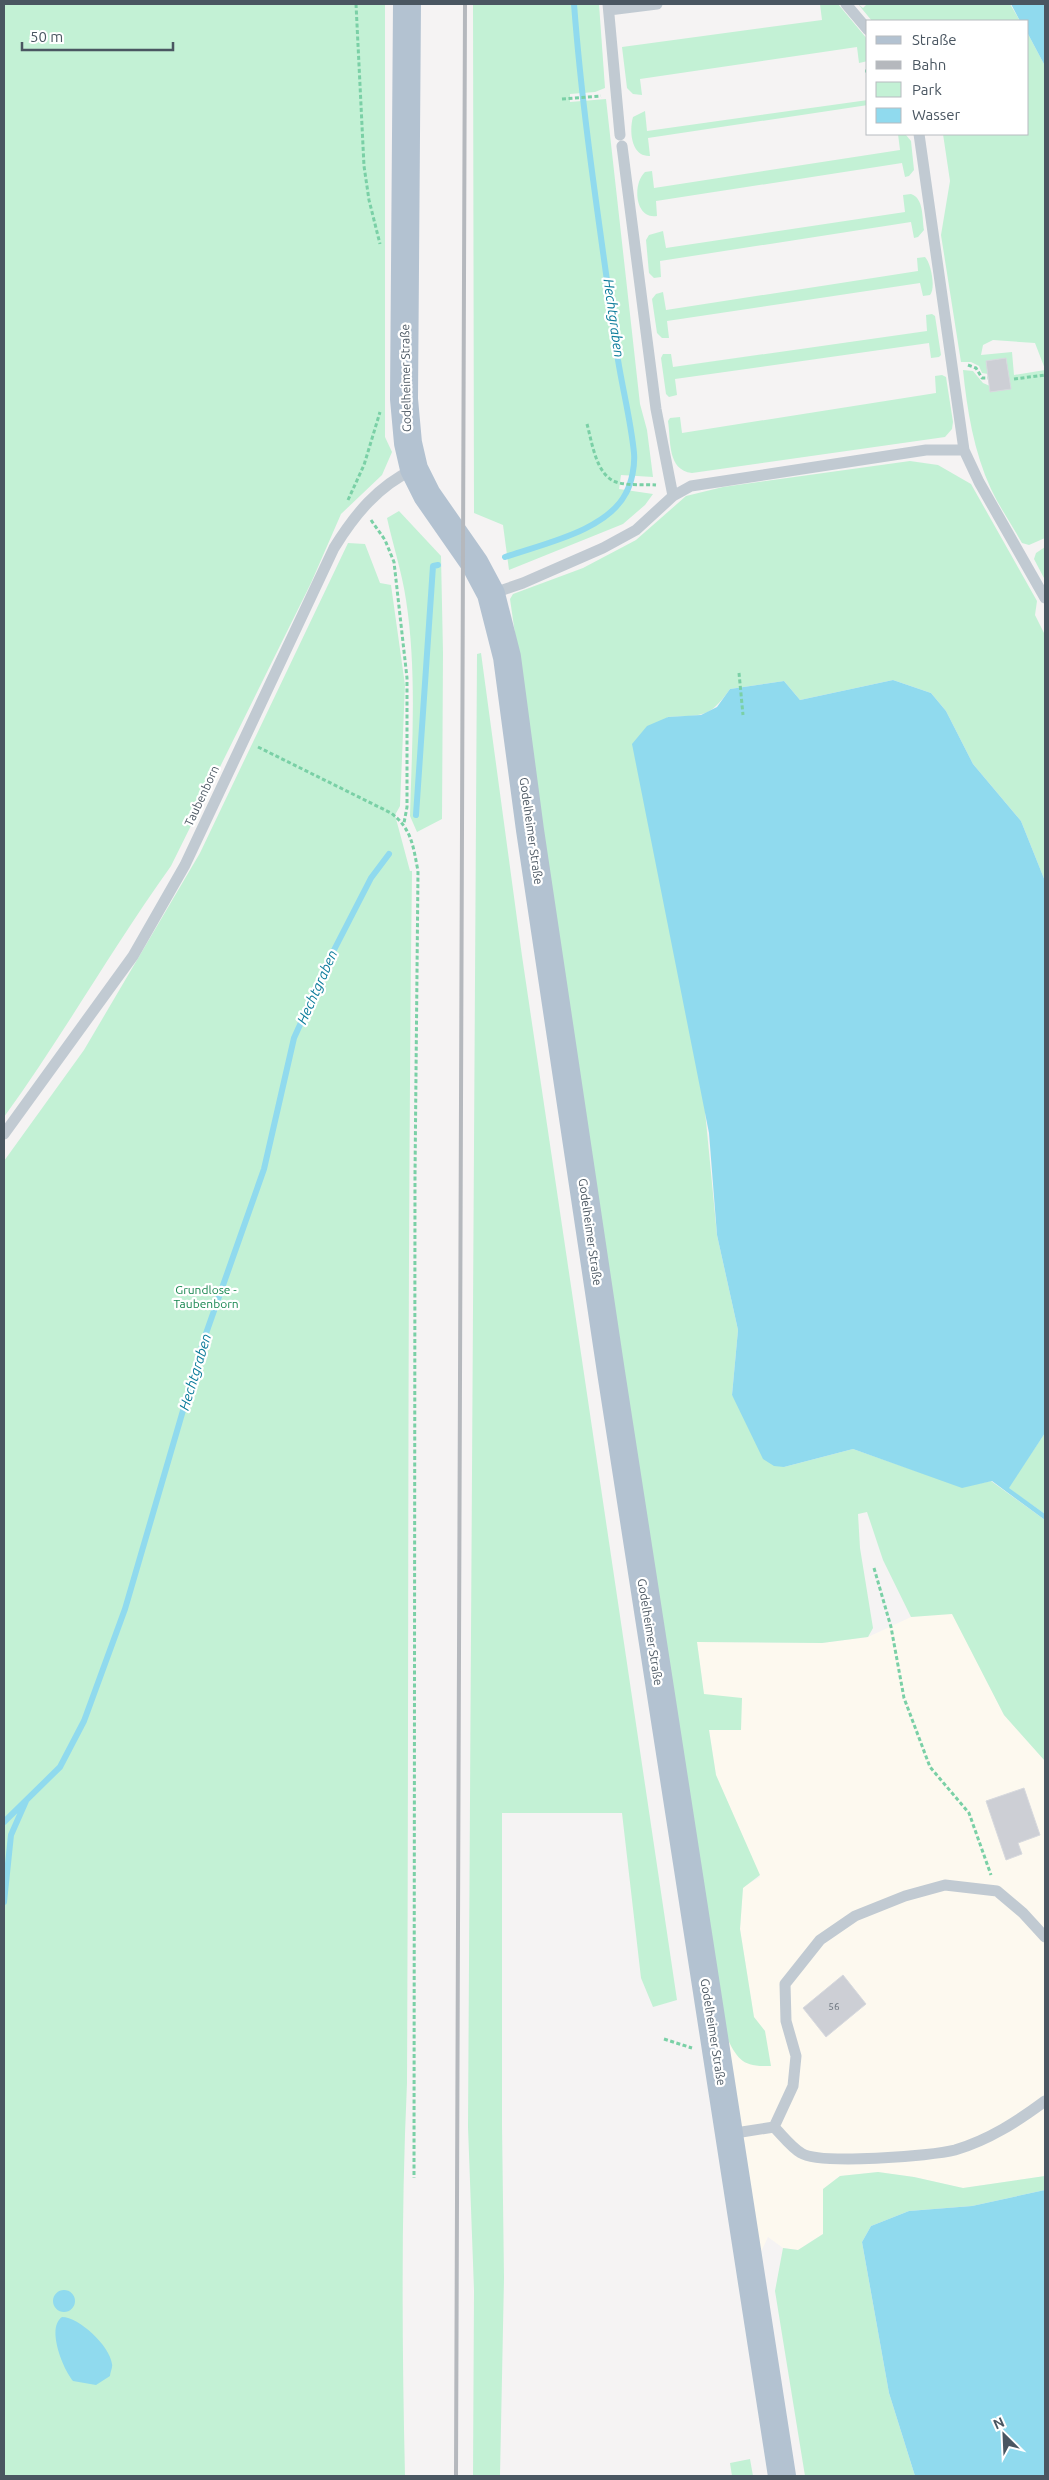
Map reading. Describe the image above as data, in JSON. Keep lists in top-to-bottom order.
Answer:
{
  "streets": {
    "main road": ["Godelheimer Straße"],
    "lane": ["Taubenborn"]
  },
  "crossings": [
    ["Godelheimer Straße", "Taubenborn"]
  ],
  "water": ["Hechtgraben"],
  "parks": ["Grundlose - Taubenborn"],
  "house_numbers": ["56"],
  "legend": [
    "Straße",
    "Bahn",
    "Park",
    "Wasser"
  ],
  "scale_bar": "50 m",
  "north": "top left"
}
